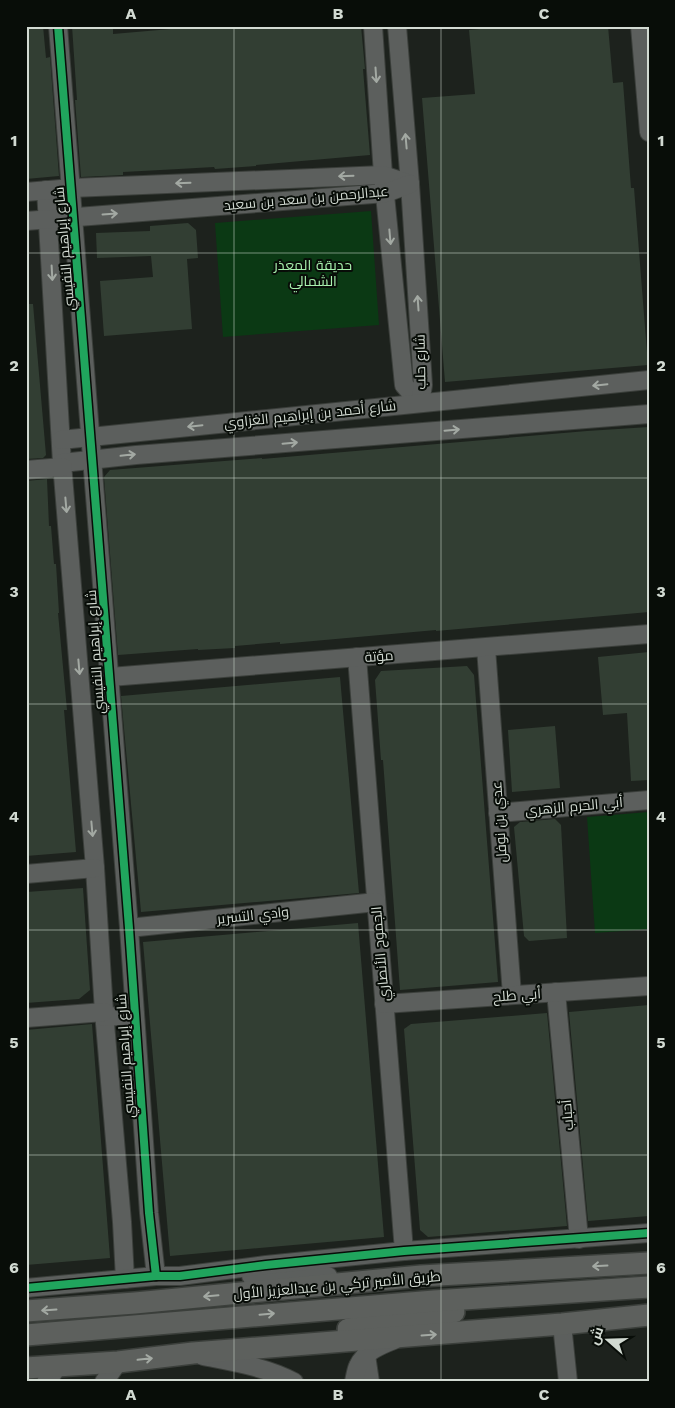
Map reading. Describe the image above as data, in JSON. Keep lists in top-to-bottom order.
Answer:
{
  "streets": {
    "main road": ["طريق الأمير تركي بن عبدالعزيز الأول"],
    "street": [
      "عبدالرحمن بن سعد بن سعيد",
      "شارع إبراهيم النفيسي",
      "شارع حلب",
      "شارع أحمد بن إبراهيم الغزاوي",
      "مؤتة",
      "أبي الحرم الزهري",
      "عدي بن نوفل",
      "وادي التسرير",
      "الجموح الأنصاري",
      "أبي طلح",
      "أحباب"
    ]
  },
  "crossings": [
    ["عبدالرحمن بن سعد بن سعيد", "شارع إبراهيم النفيسي"],
    ["عبدالرحمن بن سعد بن سعيد", "شارع حلب"],
    ["شارع إبراهيم النفيسي", "شارع أحمد بن إبراهيم الغزاوي"],
    ["شارع إبراهيم النفيسي", "مؤتة"],
    ["شارع إبراهيم النفيسي", "وادي التسرير"],
    ["شارع حلب", "شارع أحمد بن إبراهيم الغزاوي"],
    ["مؤتة", "عدي بن نوفل"],
    ["مؤتة", "الجموح الأنصاري"],
    ["أبي الحرم الزهري", "عدي بن نوفل"],
    ["عدي بن نوفل", "أبي طلح"],
    ["وادي التسرير", "الجموح الأنصاري"],
    ["الجموح الأنصاري", "أبي طلح"],
    ["أبي طلح", "أحباب"]
  ],
  "parks": ["حديقة المعذر الشمالي"],
  "north": "left",
  "grid": {
    "columns": ["A", "B", "C"],
    "rows": [
      "1",
      "2",
      "3",
      "4",
      "5",
      "6"
    ]
  }
}
